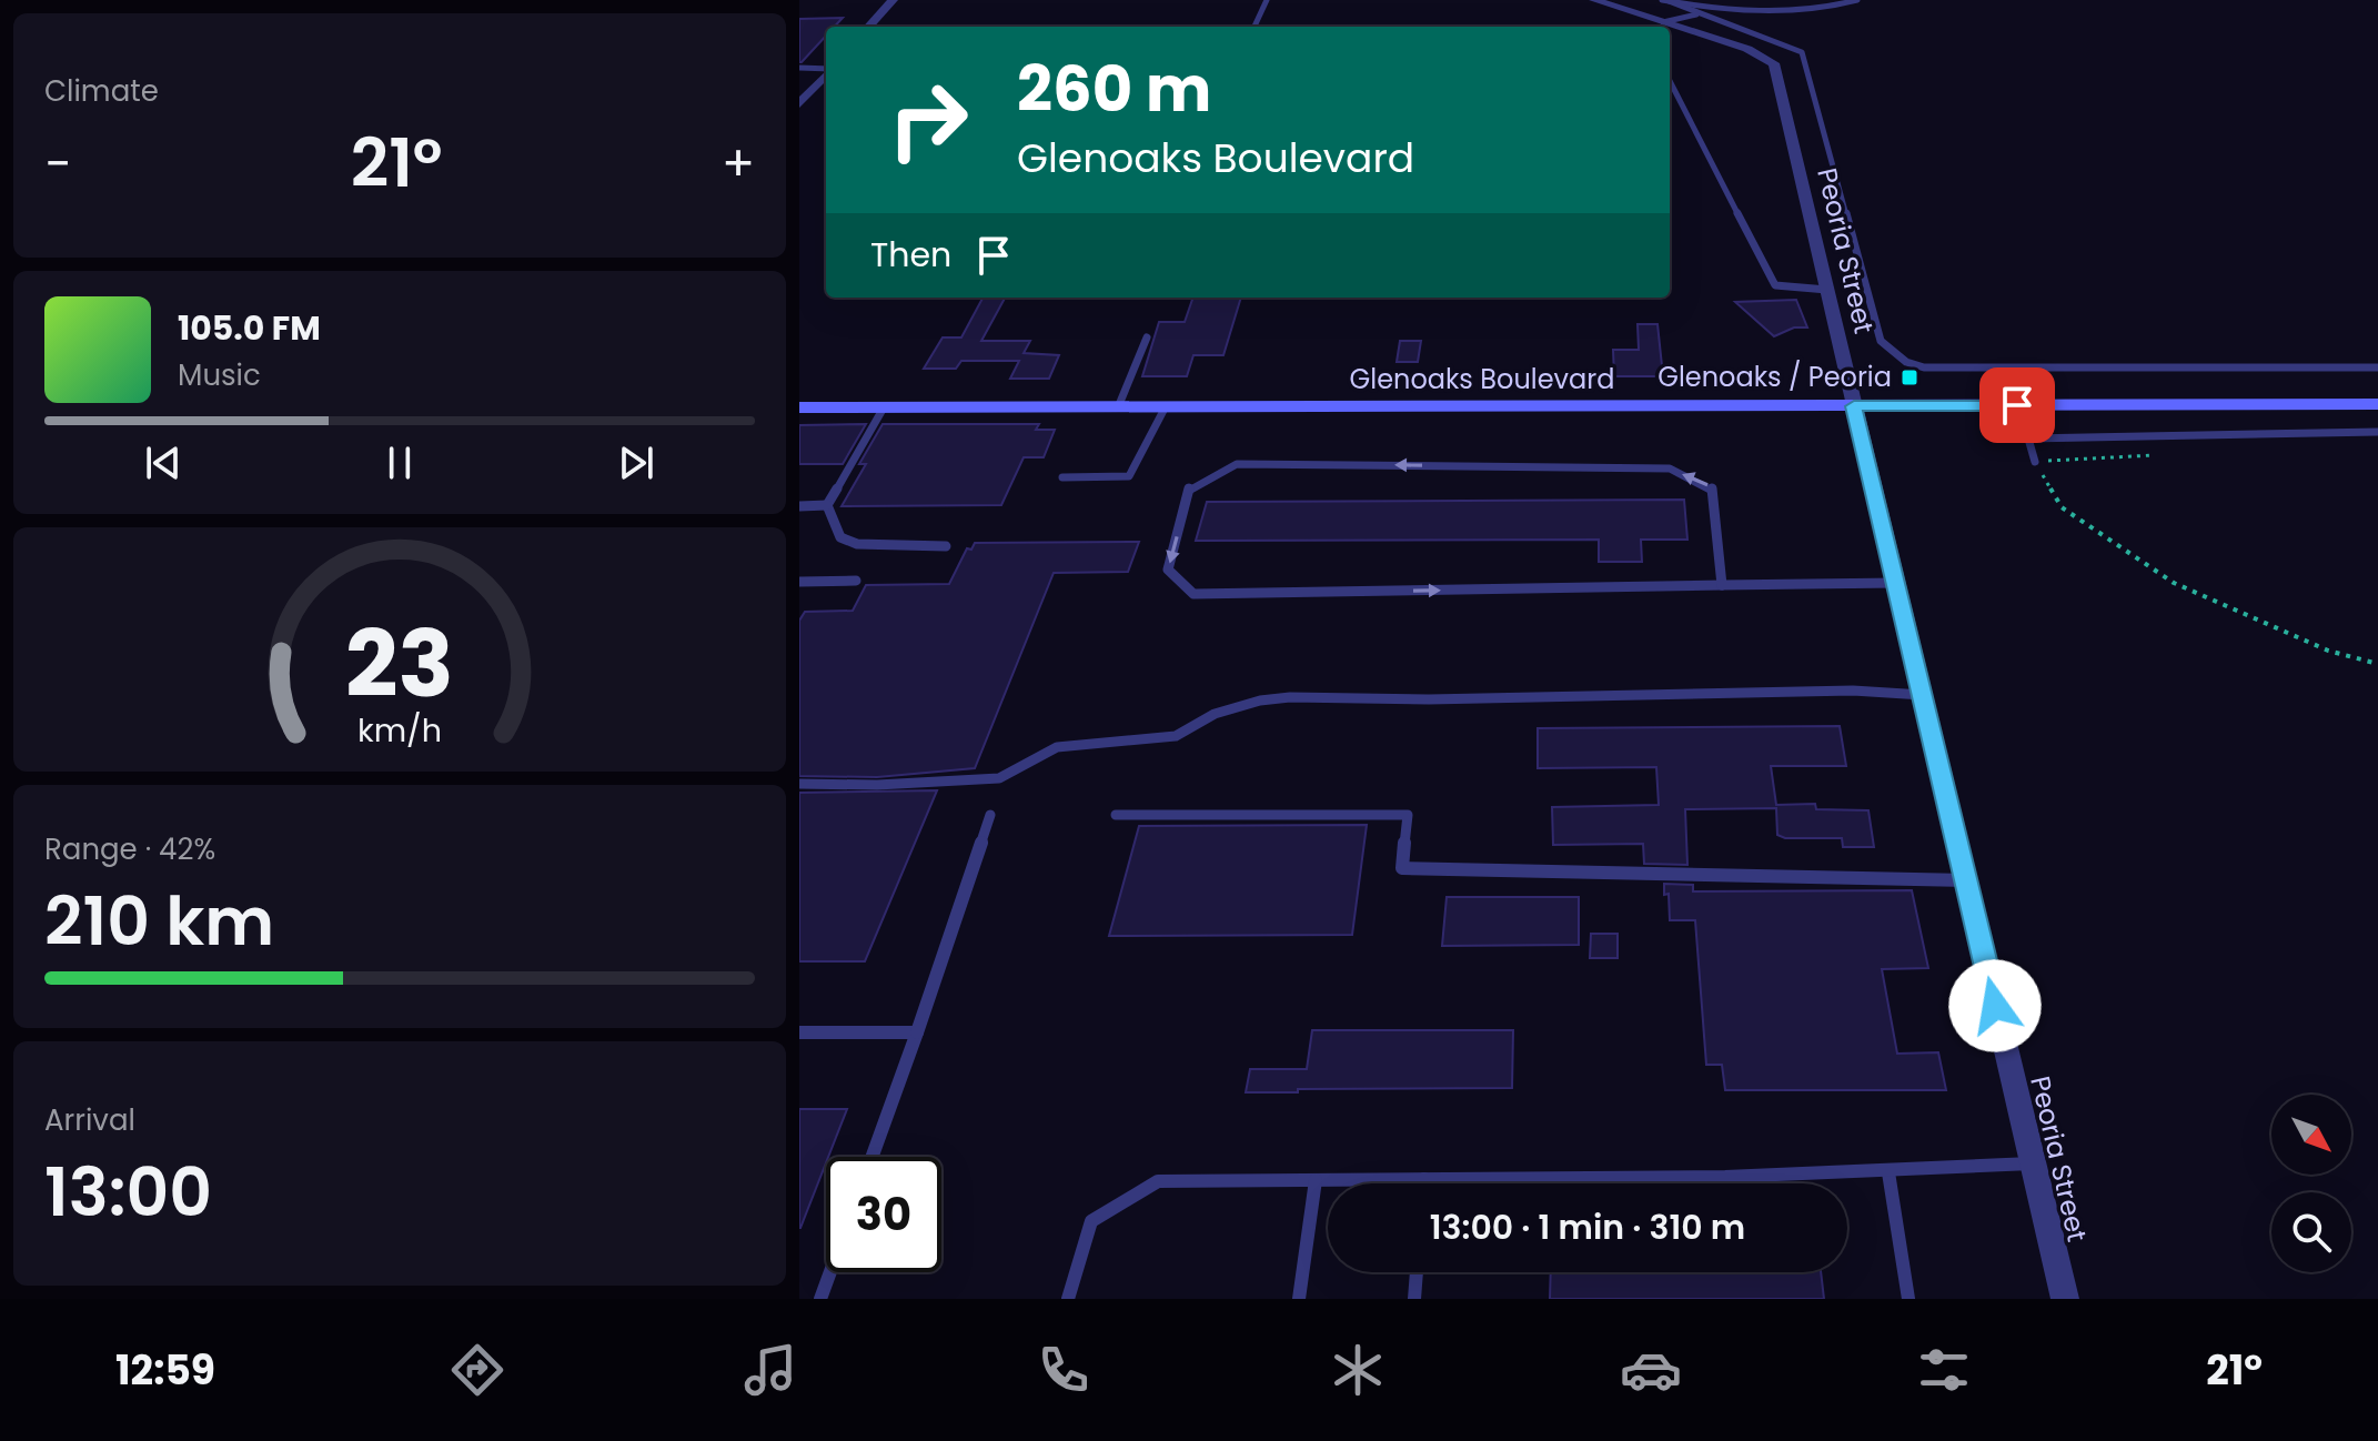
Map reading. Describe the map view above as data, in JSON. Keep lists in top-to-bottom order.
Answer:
{
  "streets": {
    "main road": ["Glenoaks Boulevard"],
    "street": ["Peoria Street"]
  },
  "crossings": [
    ["Peoria Street", "Glenoaks Boulevard"]
  ],
  "places": {
    "transit": ["Glenoaks / Peoria"]
  },
  "north": "bottom right",
  "page": {
    "tile": [
      "Climate",
      ["Range · 42%", "210 km"],
      ["Arrival", "13:00"]
    ],
    "turn": ["260 m", "Glenoaks Boulevard"],
    "heat": ["−", "21°", "+"],
    "then": "Then",
    "song": ["105.0 FM", "Music"],
    "limit": "30",
    "trip": "13:00 · 1 min · 310 m",
    "tabs": ["12:59", "21°"],
    "gauge": ["23", "km/h"]
  }
}
